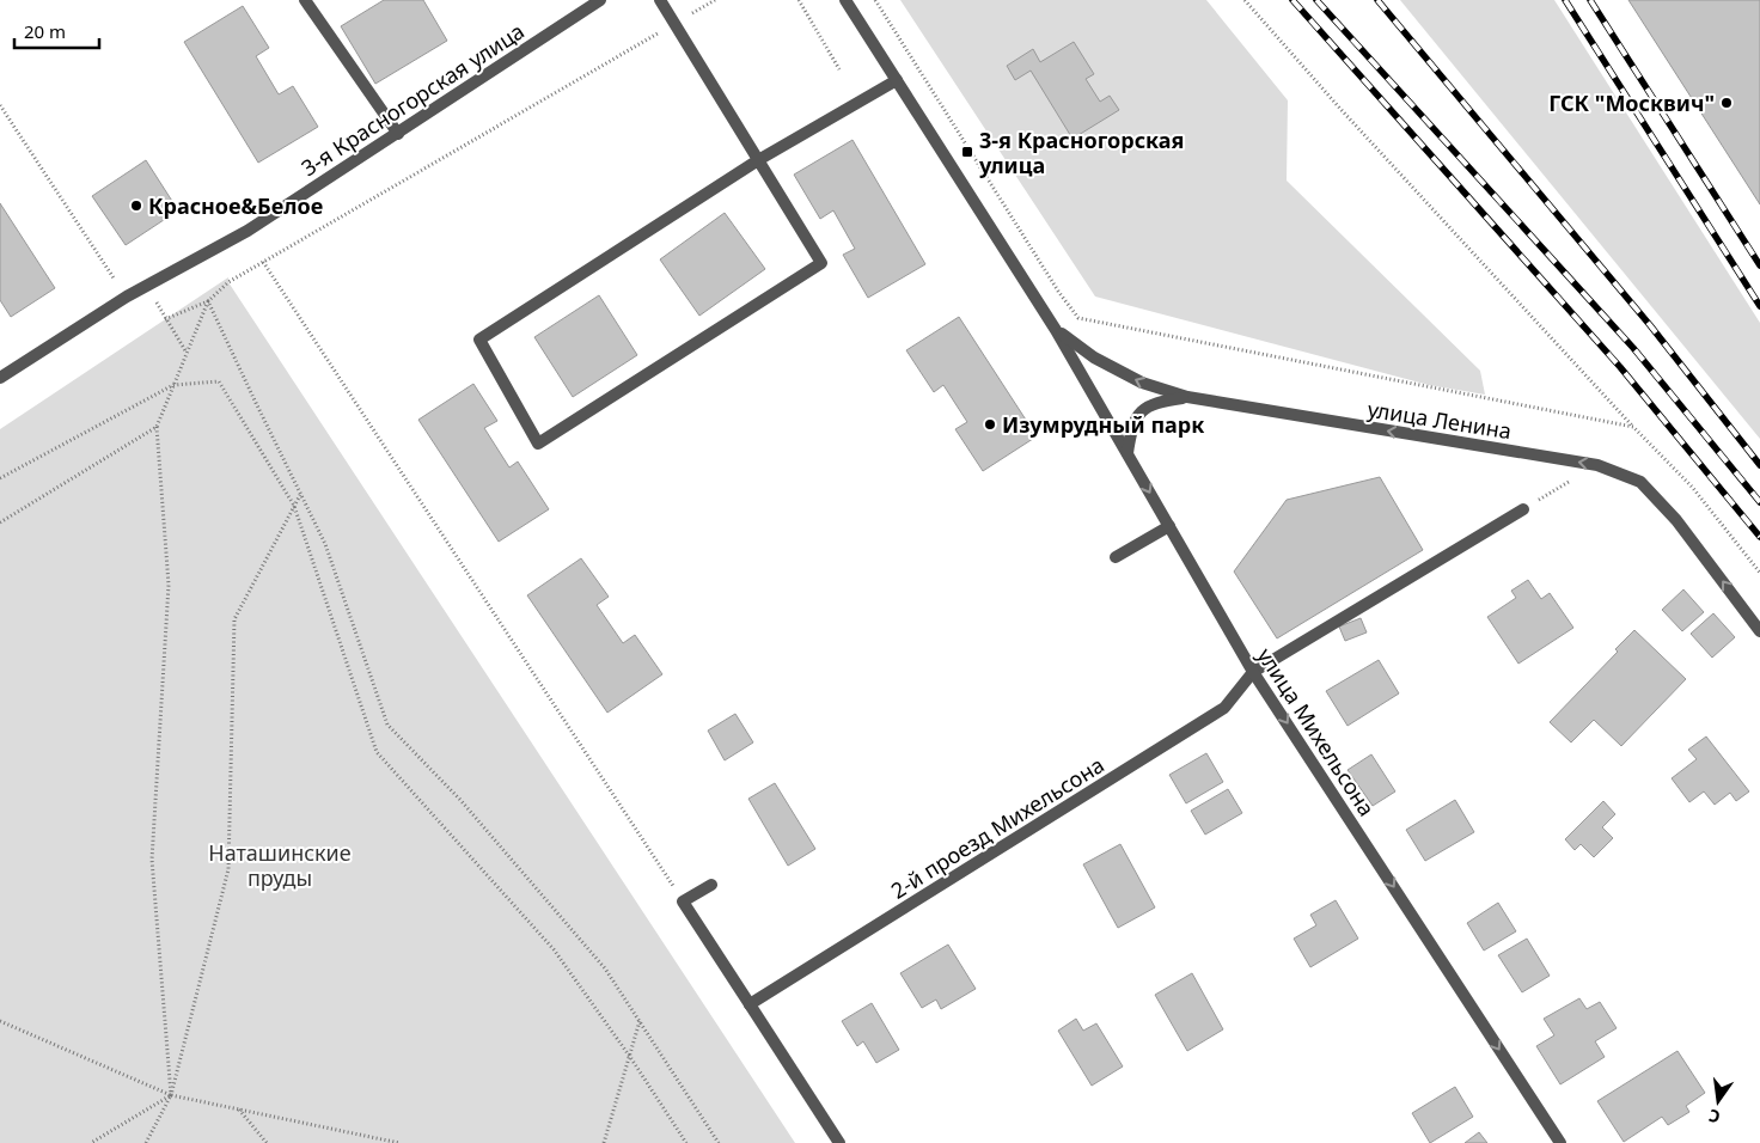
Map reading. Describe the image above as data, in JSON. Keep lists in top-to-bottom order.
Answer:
{
  "streets": {
    "street": [
      "3-я Красногорская улица",
      "улица Ленина",
      "улица Михельсона",
      "2-й проезд Михельсона"
    ]
  },
  "crossings": [
    ["улица Ленина", "улица Михельсона"],
    ["улица Михельсона", "2-й проезд Михельсона"]
  ],
  "one_way": ["улица Ленина", "улица Михельсона"],
  "parks": ["Наташинские пруды"],
  "places": {
    "other": ["ГСК \"Москвич\"", "Красное&Белое", "Изумрудный парк"],
    "transit": ["3-я Красногорская улица"]
  },
  "scale_bar": "20 m",
  "north": "bottom"
}
